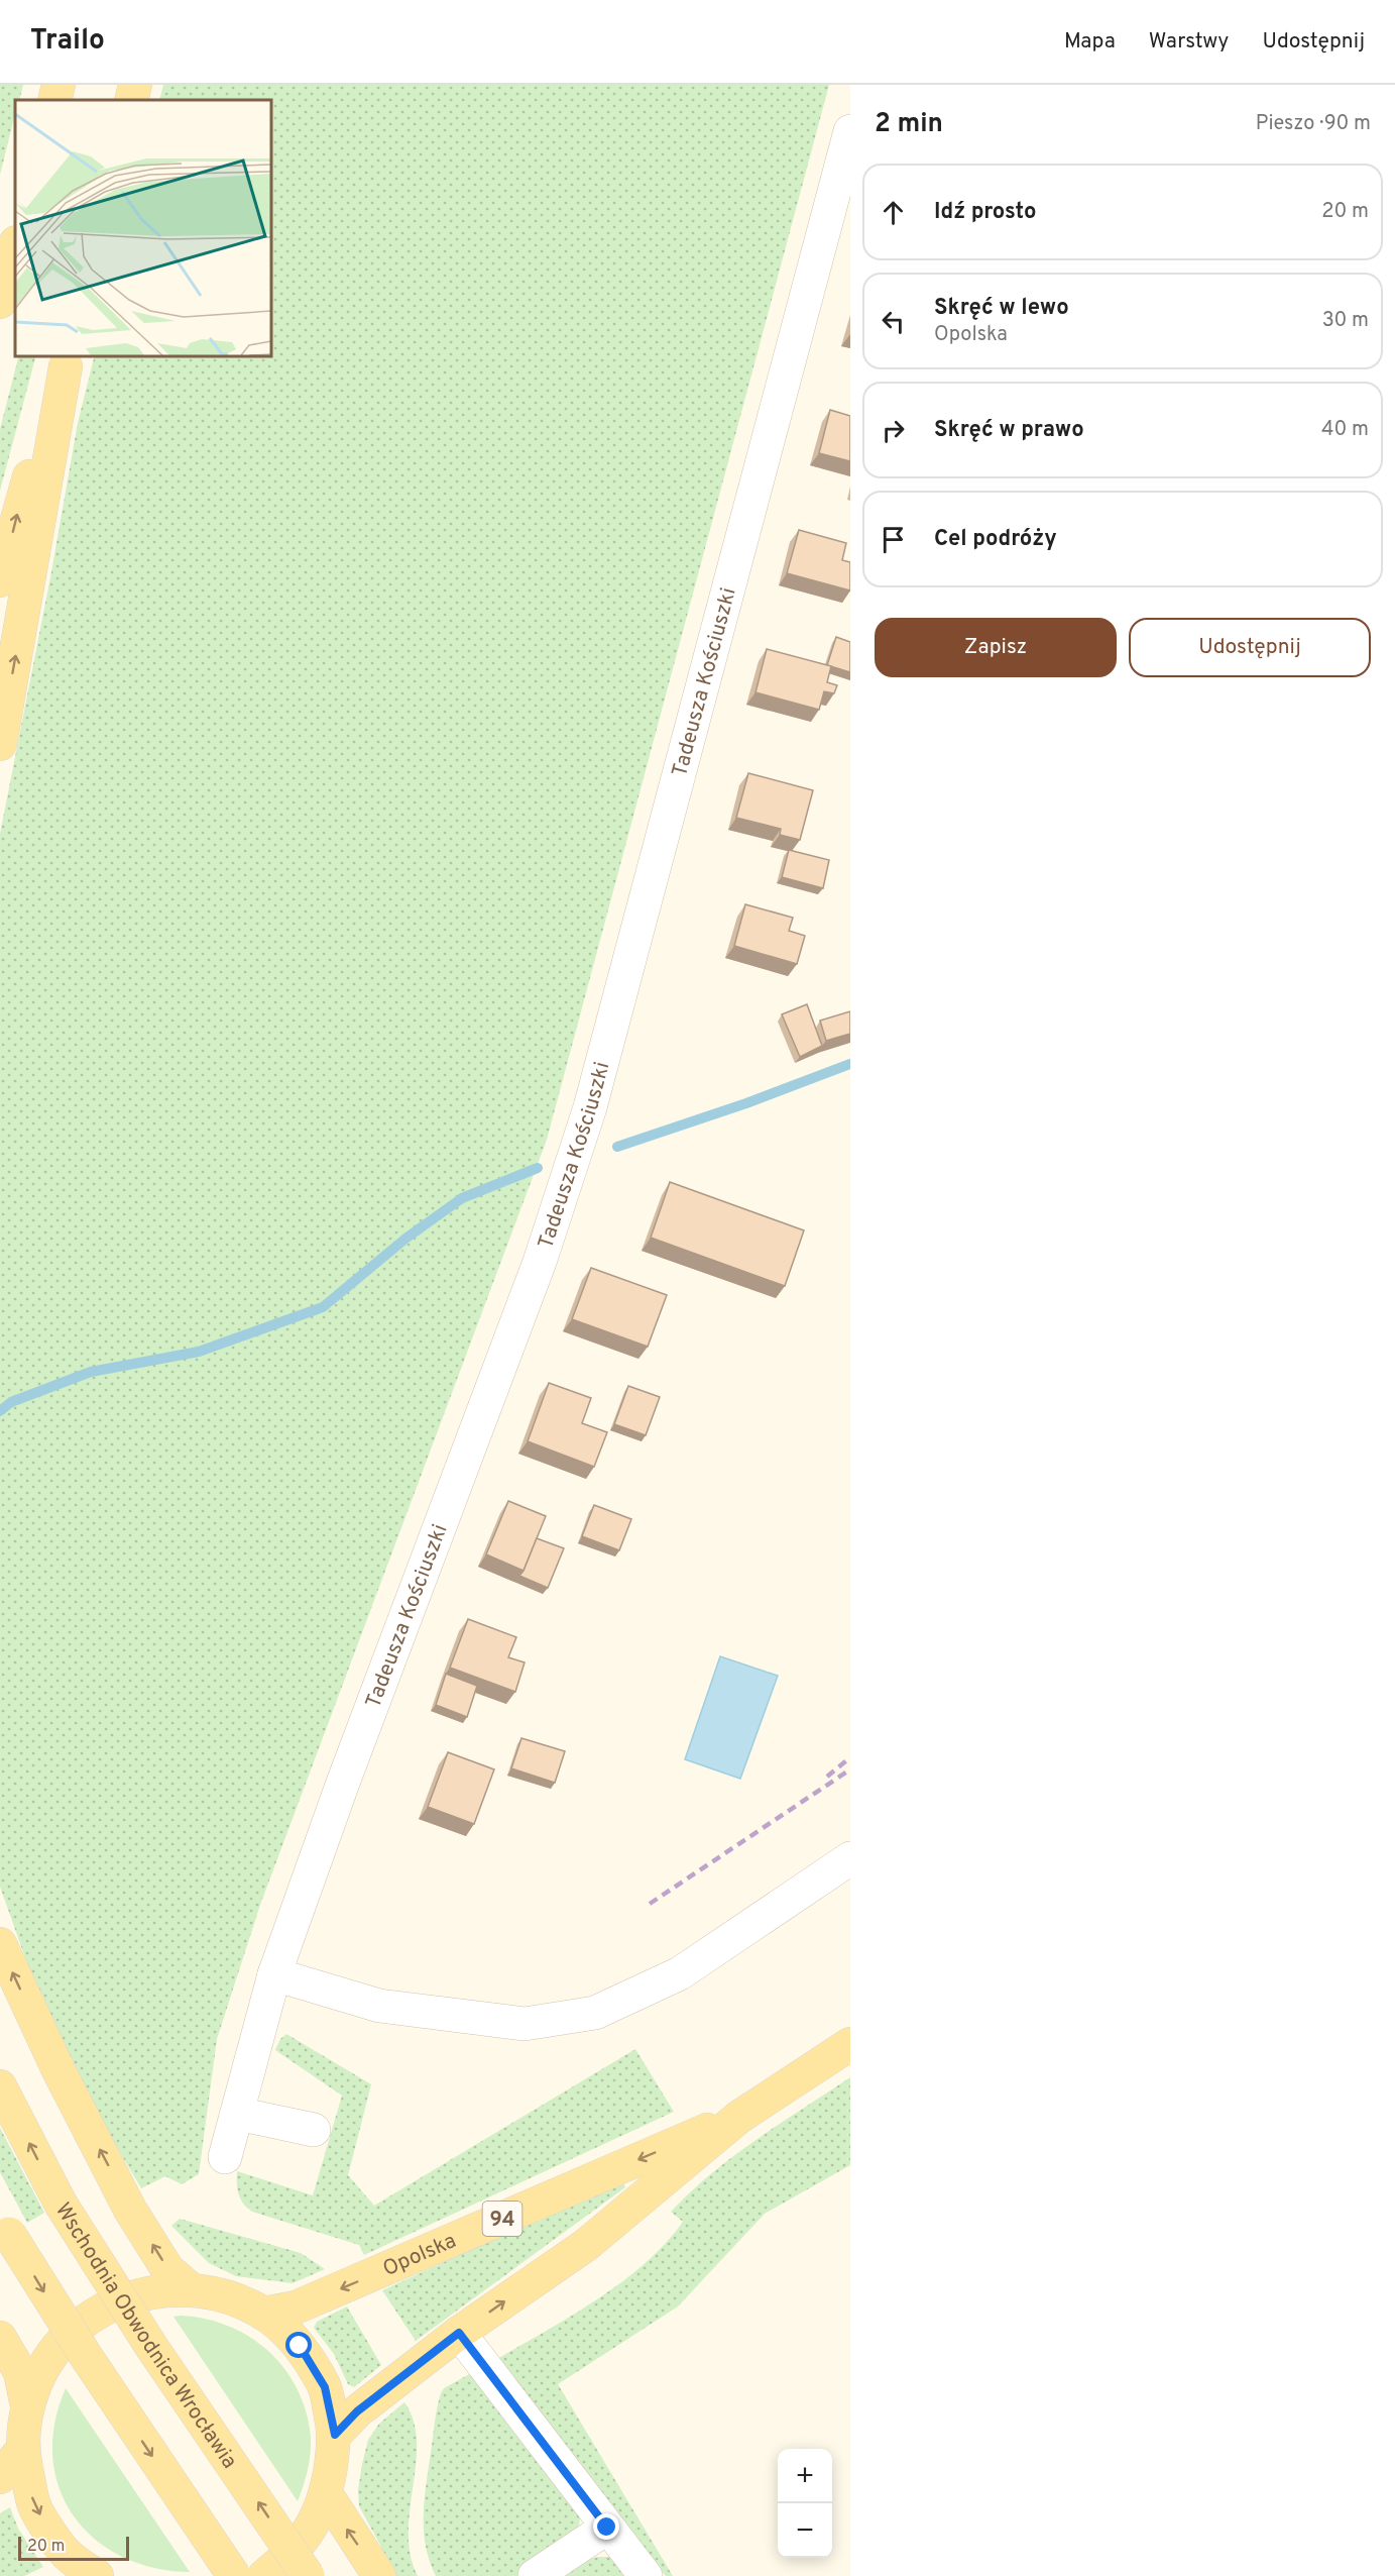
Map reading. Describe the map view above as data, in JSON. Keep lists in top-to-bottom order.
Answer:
{
  "streets": {
    "main road": ["94", "Opolska", "Wschodnia Obwodnica Wrocławia"],
    "street": ["Tadeusza Kościuszki"]
  },
  "scale_bar": "20 m",
  "page": {
    "header": "Trailo",
    "nav": ["Mapa", "Warstwy", "Udostępnij"],
    "heading": ["2 min", "Pieszo · 90 m"],
    "list": [
      ["Idź prosto", "20 m"],
      ["Skręć w lewo", "Opolska", "30 m"],
      ["Skręć w prawo", "40 m"],
      "Cel podróży"
    ],
    "buttons": ["Zapisz", "Udostępnij"],
    "map_buttons": ["+", "−"],
    "scale": "20 m"
  }
}
